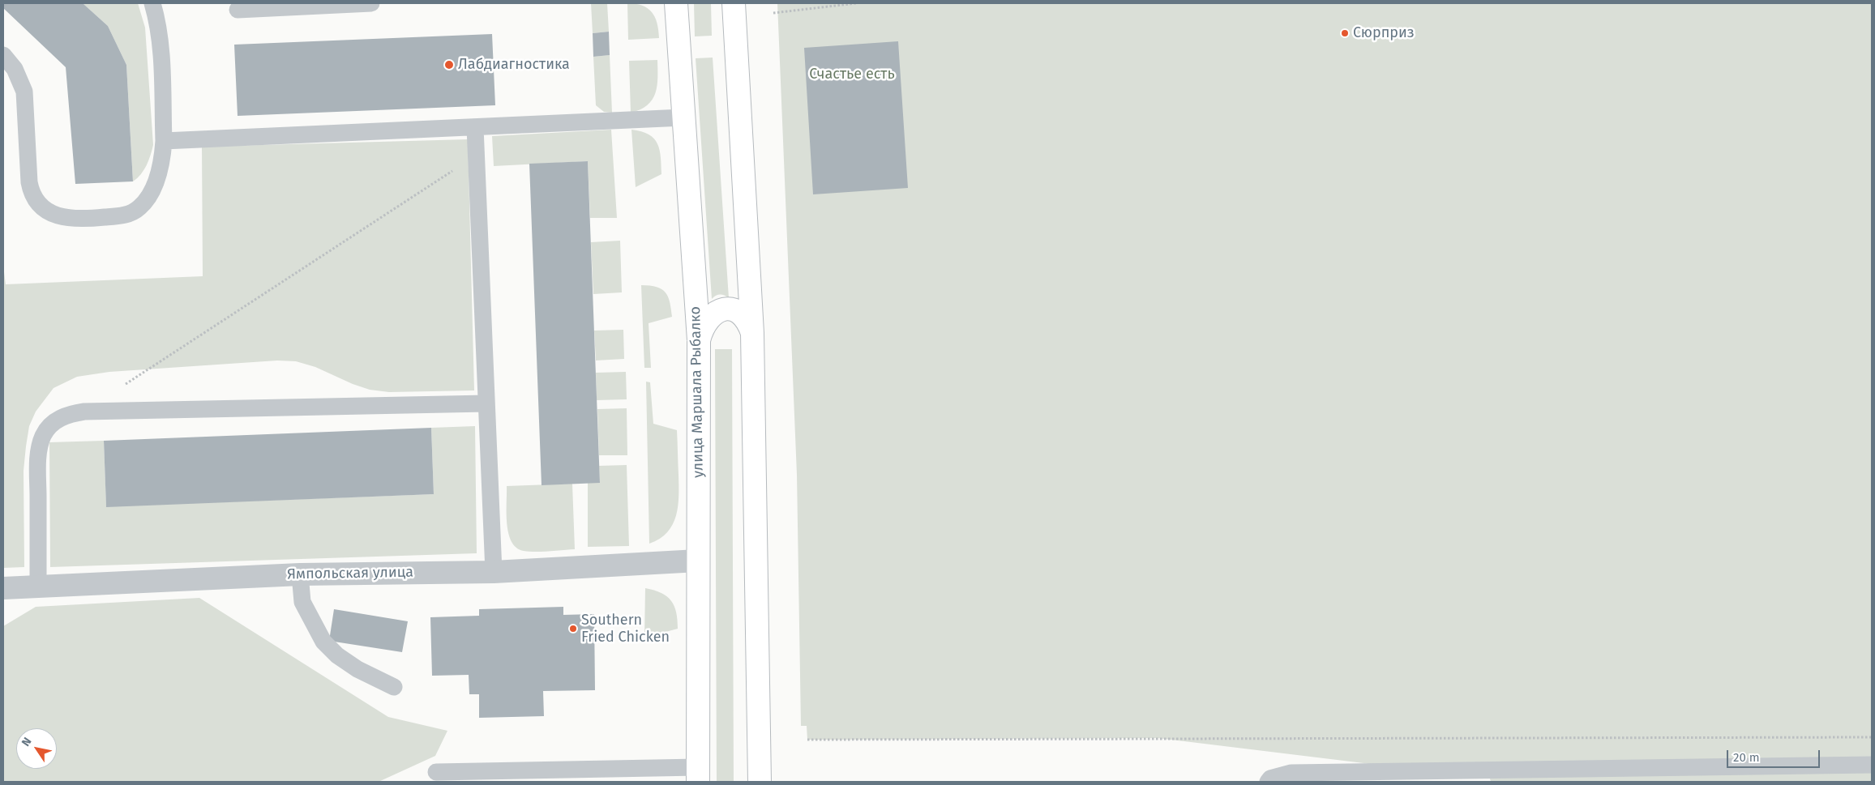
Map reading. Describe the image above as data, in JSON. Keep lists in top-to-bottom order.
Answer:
{
  "streets": {
    "main road": ["улица Маршала Рыбалко"],
    "street": ["Ямпольская улица"]
  },
  "crossings": [
    ["улица Маршала Рыбалко", "Ямпольская улица"]
  ],
  "parks": ["Счастье есть"],
  "places": ["Сюрприз", "Лабдиагностика", "Southern Fried Chicken"],
  "scale_bar": "20 m",
  "north": "top left"
}
